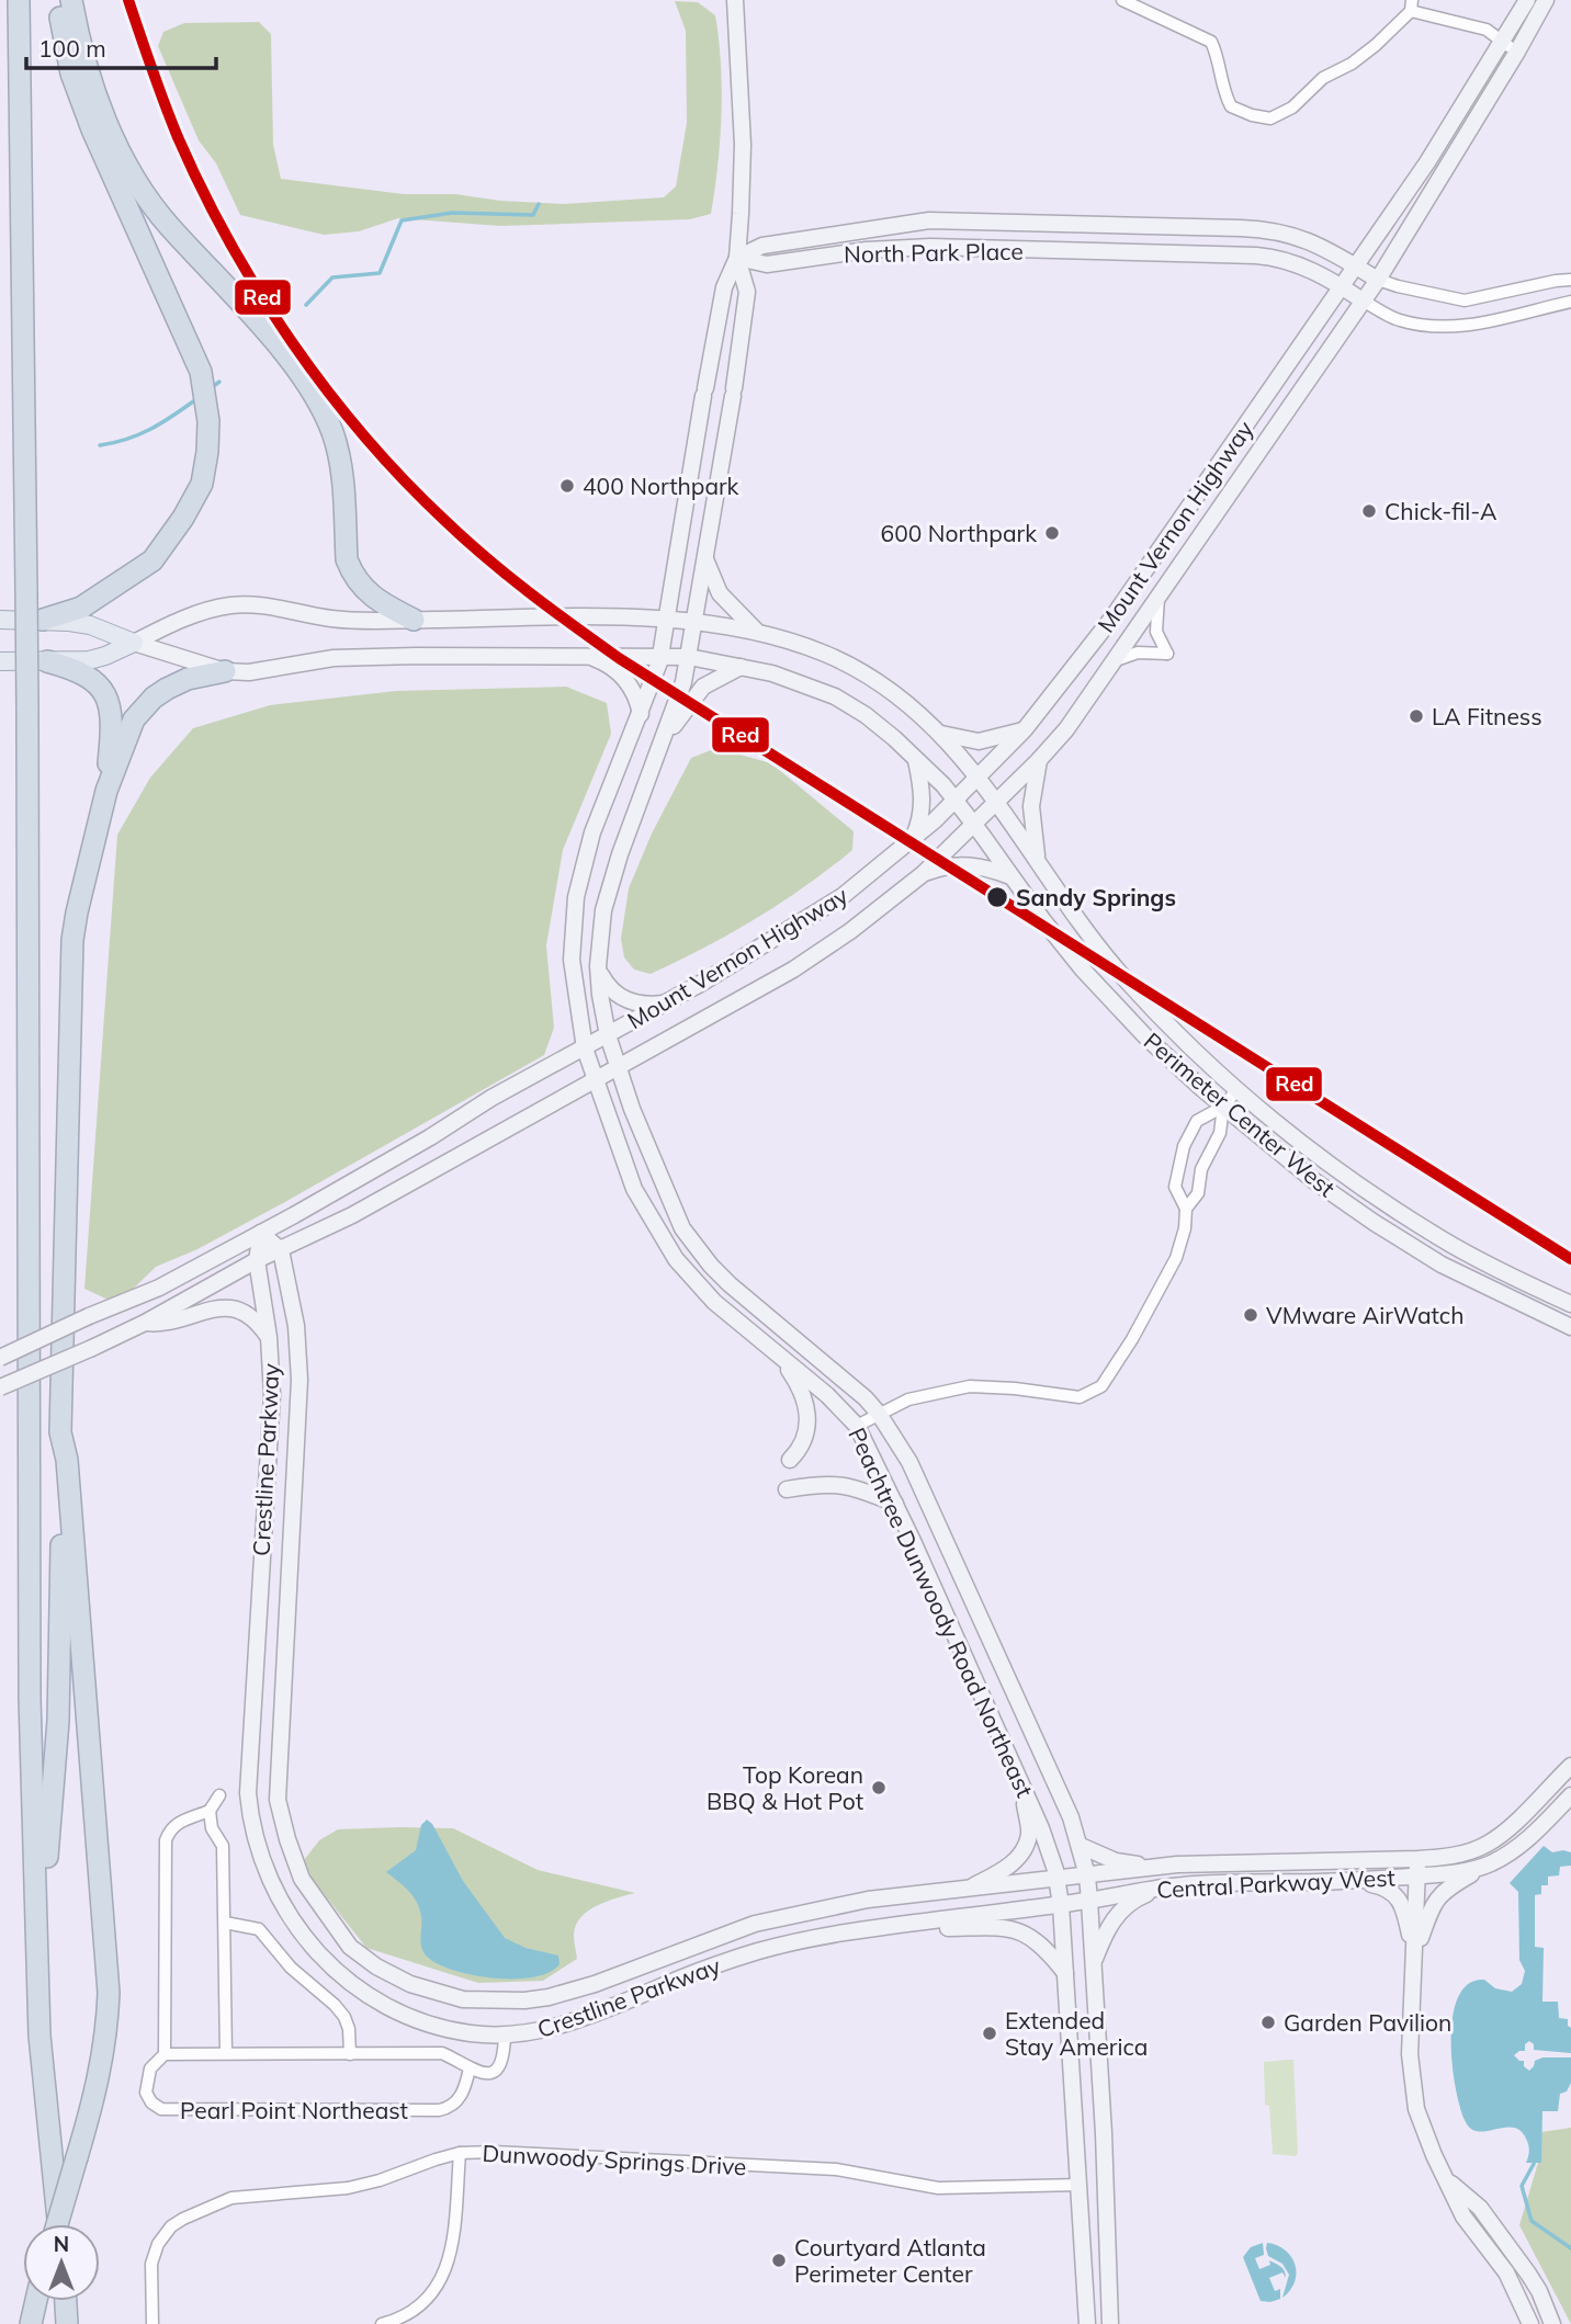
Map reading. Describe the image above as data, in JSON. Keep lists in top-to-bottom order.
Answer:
{
  "streets": {
    "main road": [
      "North Park Place",
      "Mount Vernon Highway",
      "Perimeter Center West",
      "Crestline Parkway",
      "Peachtree Dunwoody Road Northeast",
      "Central Parkway West"
    ],
    "street": ["Pearl Point Northeast", "Dunwoody Springs Drive"]
  },
  "crossings": [
    ["North Park Place", "Mount Vernon Highway"],
    ["North Park Place", "Peachtree Dunwoody Road Northeast"],
    ["Mount Vernon Highway", "Perimeter Center West"],
    ["Mount Vernon Highway", "Crestline Parkway"],
    ["Mount Vernon Highway", "Peachtree Dunwoody Road Northeast"],
    ["Perimeter Center West", "Peachtree Dunwoody Road Northeast"],
    ["Crestline Parkway", "Peachtree Dunwoody Road Northeast"],
    ["Crestline Parkway", "Central Parkway West"],
    ["Peachtree Dunwoody Road Northeast", "Central Parkway West"],
    ["Peachtree Dunwoody Road Northeast", "Dunwoody Springs Drive"]
  ],
  "places": [
    "400 Northpark",
    "Chick-fil-A",
    "600 Northpark",
    "LA Fitness",
    "Sandy Springs",
    "VMware AirWatch",
    "Top Korean BBQ & Hot Pot",
    "Garden Pavilion",
    "Extended Stay America",
    "Courtyard Atlanta Perimeter Center"
  ],
  "lines": ["transit line Red"],
  "scale_bar": "100 m",
  "north": "top"
}
